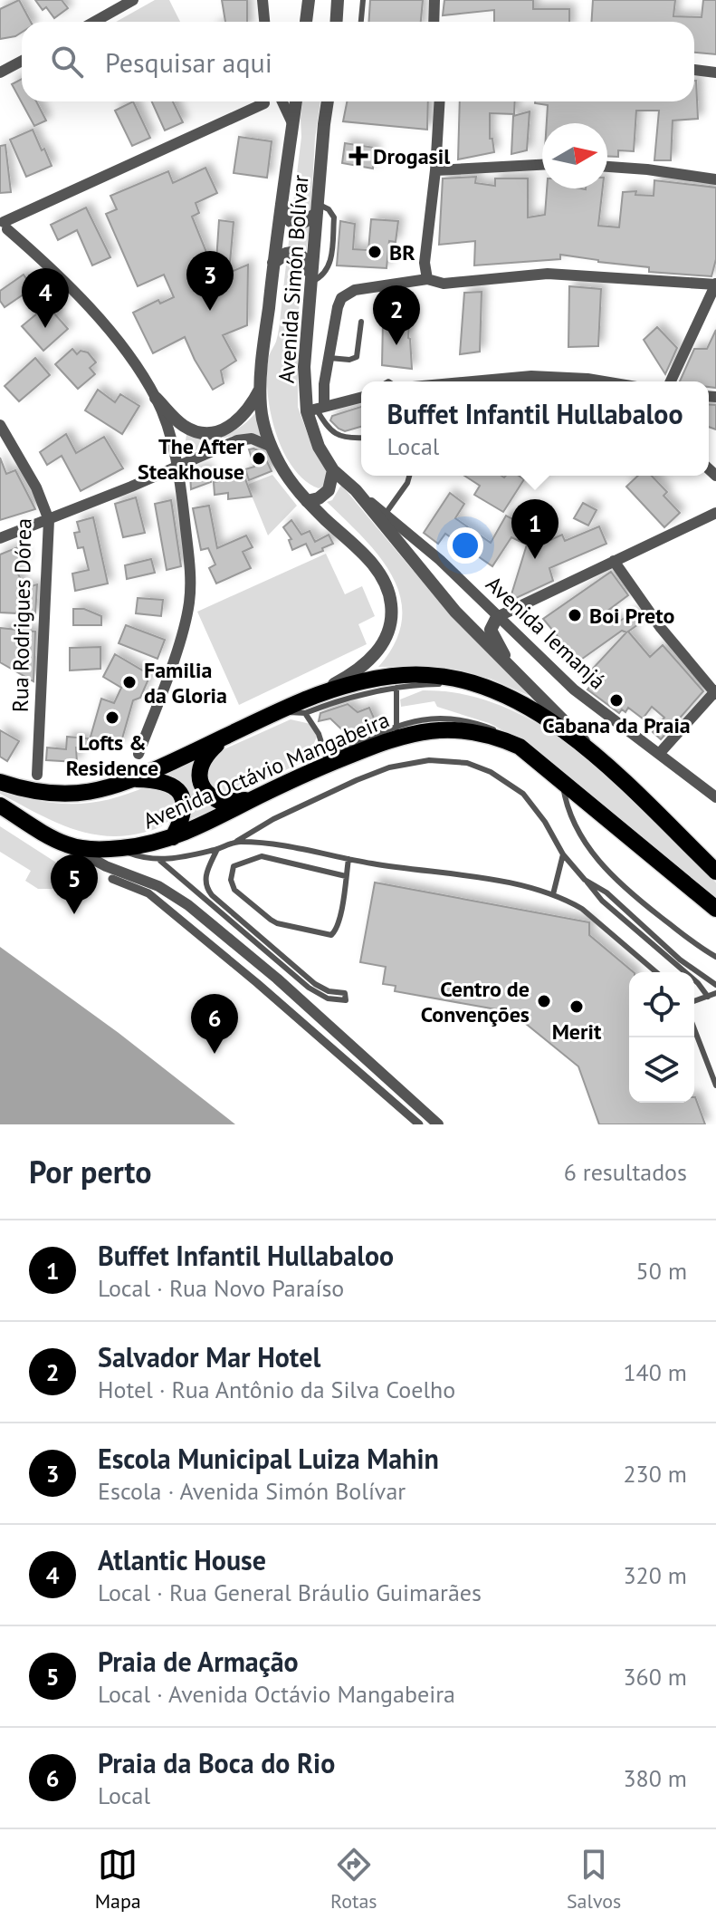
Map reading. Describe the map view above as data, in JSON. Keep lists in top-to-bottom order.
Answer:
{
  "streets": {
    "main road": ["Avenida Octávio Mangabeira"],
    "street": ["Avenida Simón Bolívar", "Rua Rodrigues Dórea", "Avenida Iemanjá"]
  },
  "crossings": [
    ["Avenida Simón Bolívar", "Avenida Iemanjá"],
    ["Avenida Simón Bolívar", "Avenida Octávio Mangabeira"]
  ],
  "places": {
    "health": ["Drogasil"],
    "other": [
      "BR",
      "The After Steakhouse",
      "Boi Preto",
      "Familia da Gloria",
      "Cabana da Praia",
      "Lofts & Residence",
      "Centro de Convenções",
      "Merit"
    ]
  },
  "north": "right",
  "page": {
    "search": "Pesquisar aqui",
    "pins": [
      "3",
      "4",
      "2",
      "1",
      "5",
      "6"
    ],
    "popup": ["Buffet Infantil Hullabaloo", "Local"],
    "heading": ["Por perto", "6 resultados"],
    "list": [
      {
        "mark": "1",
        "name": "Buffet Infantil Hullabaloo",
        "note": "Local · Rua Novo Paraíso",
        "value": "50 m"
      },
      {
        "mark": "2",
        "name": "Salvador Mar Hotel",
        "note": "Hotel · Rua Antônio da Silva Coelho",
        "value": "140 m"
      },
      {
        "mark": "3",
        "name": "Escola Municipal Luiza Mahin",
        "note": "Escola · Avenida Simón Bolívar",
        "value": "230 m"
      },
      {
        "mark": "4",
        "name": "Atlantic House",
        "note": "Local · Rua General Bráulio Guimarães",
        "value": "320 m"
      },
      {
        "mark": "5",
        "name": "Praia de Armação",
        "note": "Local · Avenida Octávio Mangabeira",
        "value": "360 m"
      },
      {
        "mark": "6",
        "name": "Praia da Boca do Rio",
        "note": "Local",
        "value": "380 m"
      }
    ],
    "nav": ["Mapa", "Rotas", "Salvos"]
  }
}
